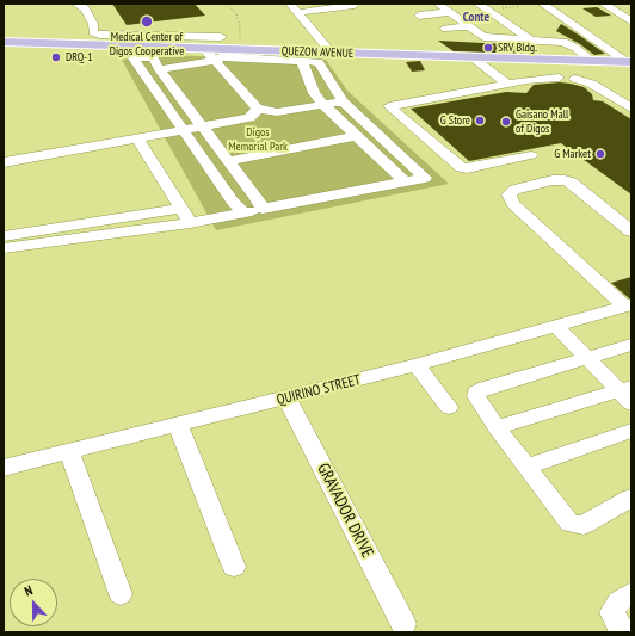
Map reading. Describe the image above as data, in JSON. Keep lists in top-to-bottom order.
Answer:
{
  "streets": {
    "main road": ["QUEZON AVENUE"],
    "street": ["QUIRINO STREET", "GRAVADOR DRIVE"]
  },
  "crossings": [
    ["QUIRINO STREET", "GRAVADOR DRIVE"]
  ],
  "districts": ["Conte"],
  "parks": ["Digos Memorial Park"],
  "places": [
    "Medical Center of Digos Cooperative",
    "SRV Bldg.",
    "DRQ-1",
    "G Store",
    "Gaisano Mall of Digos",
    "G Market"
  ],
  "north": "top"
}
